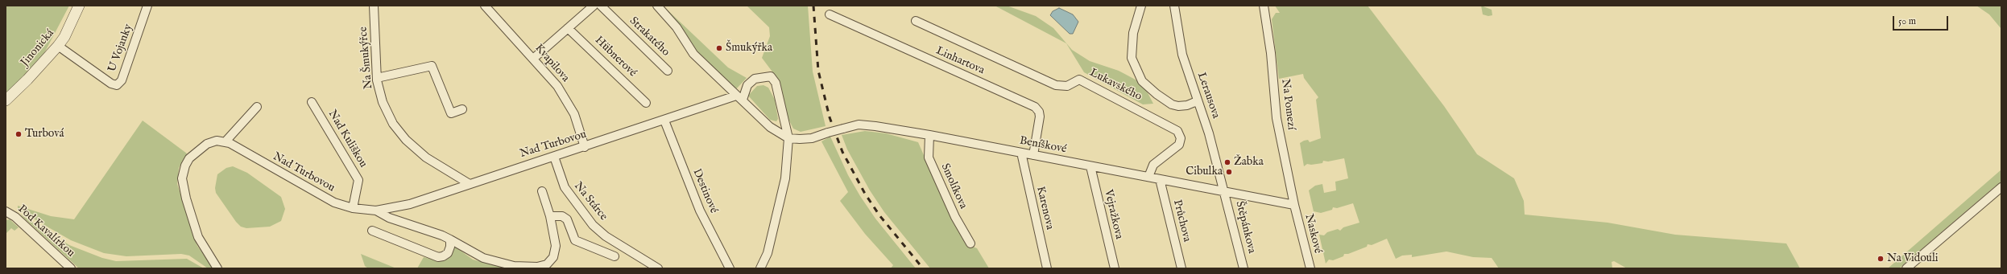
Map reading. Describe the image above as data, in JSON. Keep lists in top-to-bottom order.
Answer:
{
  "streets": {
    "street": [
      "Strakatého",
      "Jinonická",
      "U Vojanky",
      "Hübnerové",
      "Na Šmukýřce",
      "Linhartova",
      "Kvapilova",
      "Lukavského",
      "Lerausova",
      "Na Pomezí",
      "Nad Kuliškou",
      "Nad Turbovou",
      "Beníškové",
      "Smolíkova",
      "Destinové",
      "Na Stárce",
      "Karenova",
      "Vejražkova",
      "Průchova",
      "Štěpánkova",
      "Pod Kavalírkou",
      "Naskové"
    ]
  },
  "crossings": [
    ["Jinonická", "U Vojanky"],
    ["Na Šmukýřce", "Nad Turbovou"],
    ["Linhartova", "Beníškové"],
    ["Kvapilova", "Nad Turbovou"],
    ["Lukavského", "Beníškové"],
    ["Lerausova", "Beníškové"],
    ["Lerausova", "Štěpánkova"],
    ["Na Pomezí", "Beníškové"],
    ["Na Pomezí", "Naskové"],
    ["Nad Kuliškou", "Nad Turbovou"],
    ["Nad Turbovou", "Destinové"],
    ["Nad Turbovou", "Na Stárce"],
    ["Beníškové", "Smolíkova"],
    ["Beníškové", "Karenova"],
    ["Beníškové", "Vejražkova"],
    ["Beníškové", "Průchova"],
    ["Beníškové", "Štěpánkova"],
    ["Beníškové", "Naskové"]
  ],
  "places": [
    "Šmukýřka",
    "Turbová",
    "Žabka",
    "Cibulka",
    "Na Vidouli"
  ],
  "scale_bar": "50 m"
}
